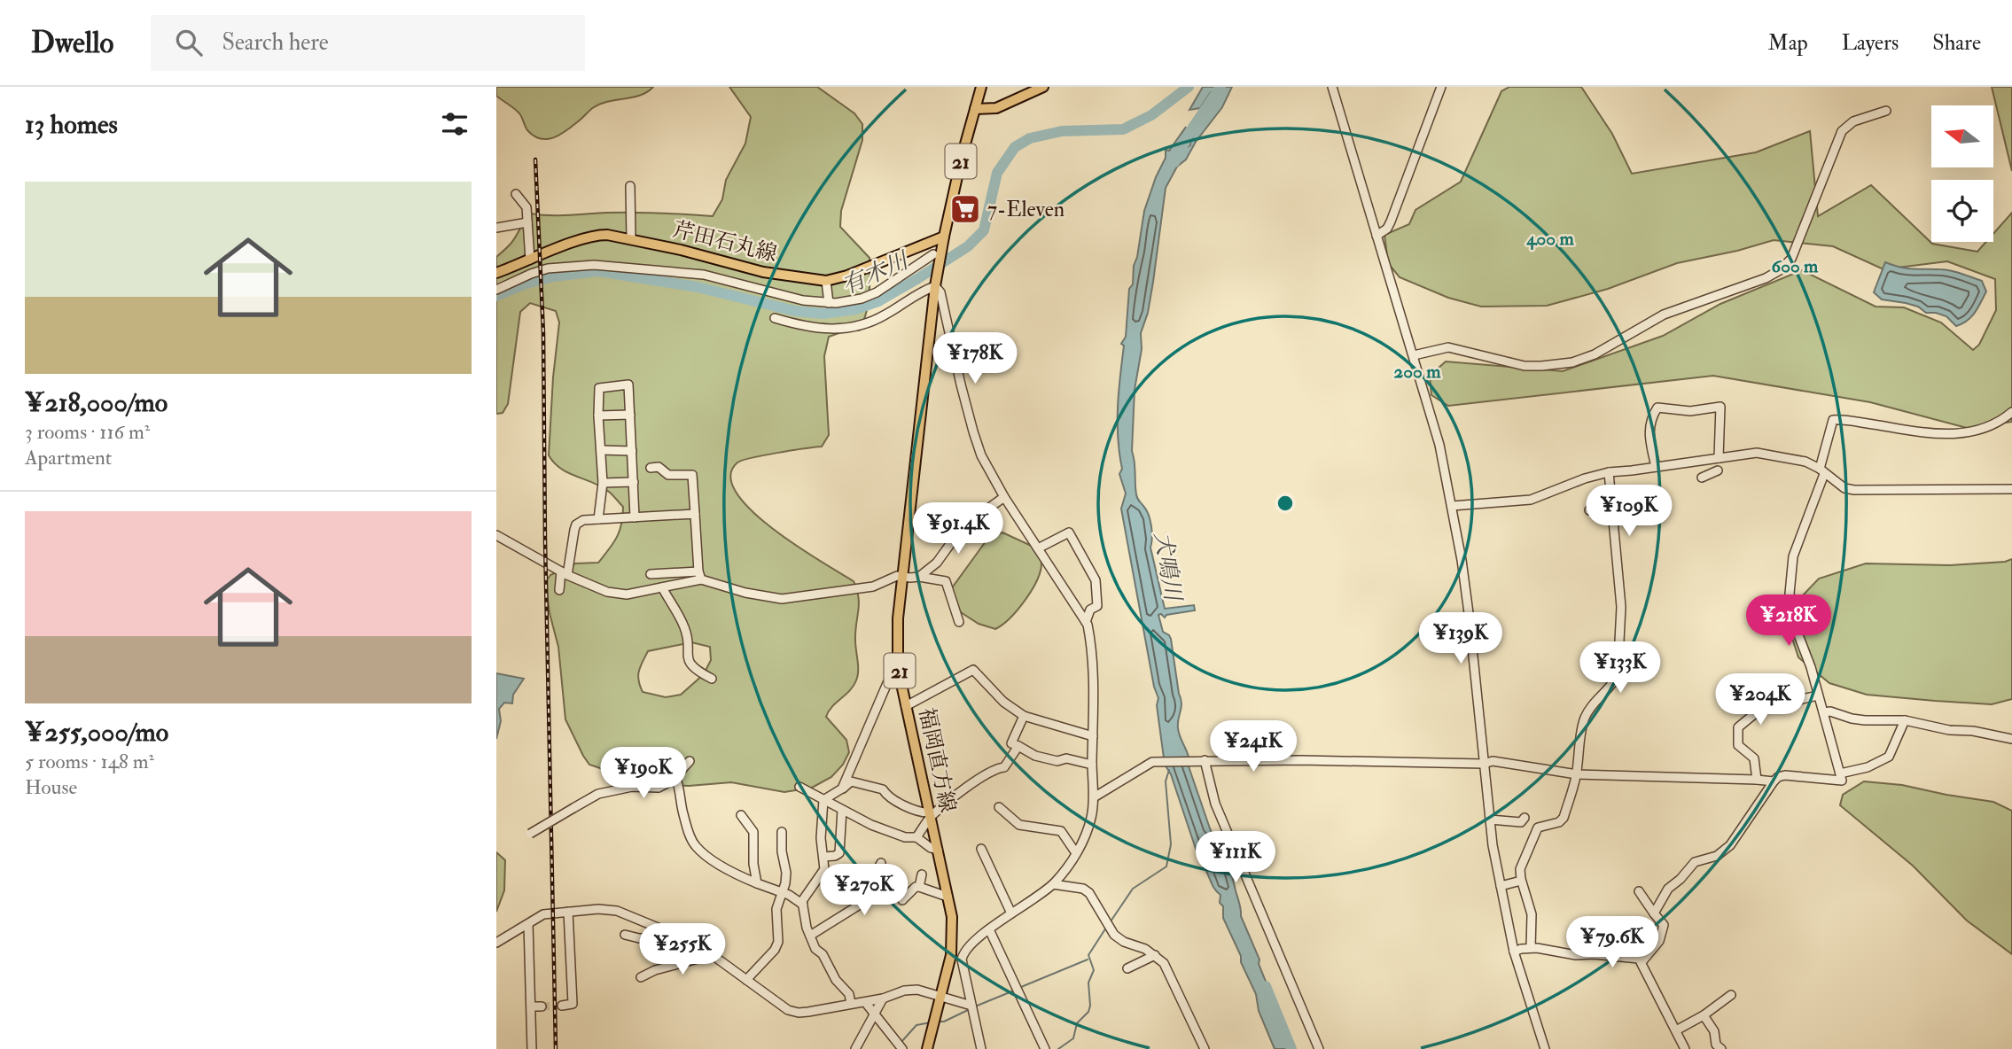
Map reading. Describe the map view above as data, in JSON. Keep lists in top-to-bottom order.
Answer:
{
  "streets": {
    "main road": ["21", "芹田石丸線", "福岡直方線"]
  },
  "crossings": [
    ["芹田石丸線", "福岡直方線"]
  ],
  "water": ["有木川", "犬鳴川"],
  "places": {
    "supermarket": ["7-Eleven"]
  },
  "north": "left",
  "page": {
    "header": "Dwello",
    "search": "Search here",
    "nav": ["Map", "Layers", "Share"],
    "heading": "13 homes",
    "list": [
      {
        "name": "¥218,000/mo",
        "note": "3 rooms · 116 m² · Apartment"
      },
      {
        "name": "¥255,000/mo",
        "note": "5 rooms · 148 m² · House"
      }
    ],
    "price": [
      "¥178K",
      "¥109K",
      "¥91.4K",
      "¥218K",
      "¥139K",
      "¥133K",
      "¥204K",
      "¥241K",
      "¥190K",
      "¥111K",
      "¥270K",
      "¥79.6K",
      "¥255K"
    ]
  },
  "rings": ["400 m", "600 m", "200 m"]
}
